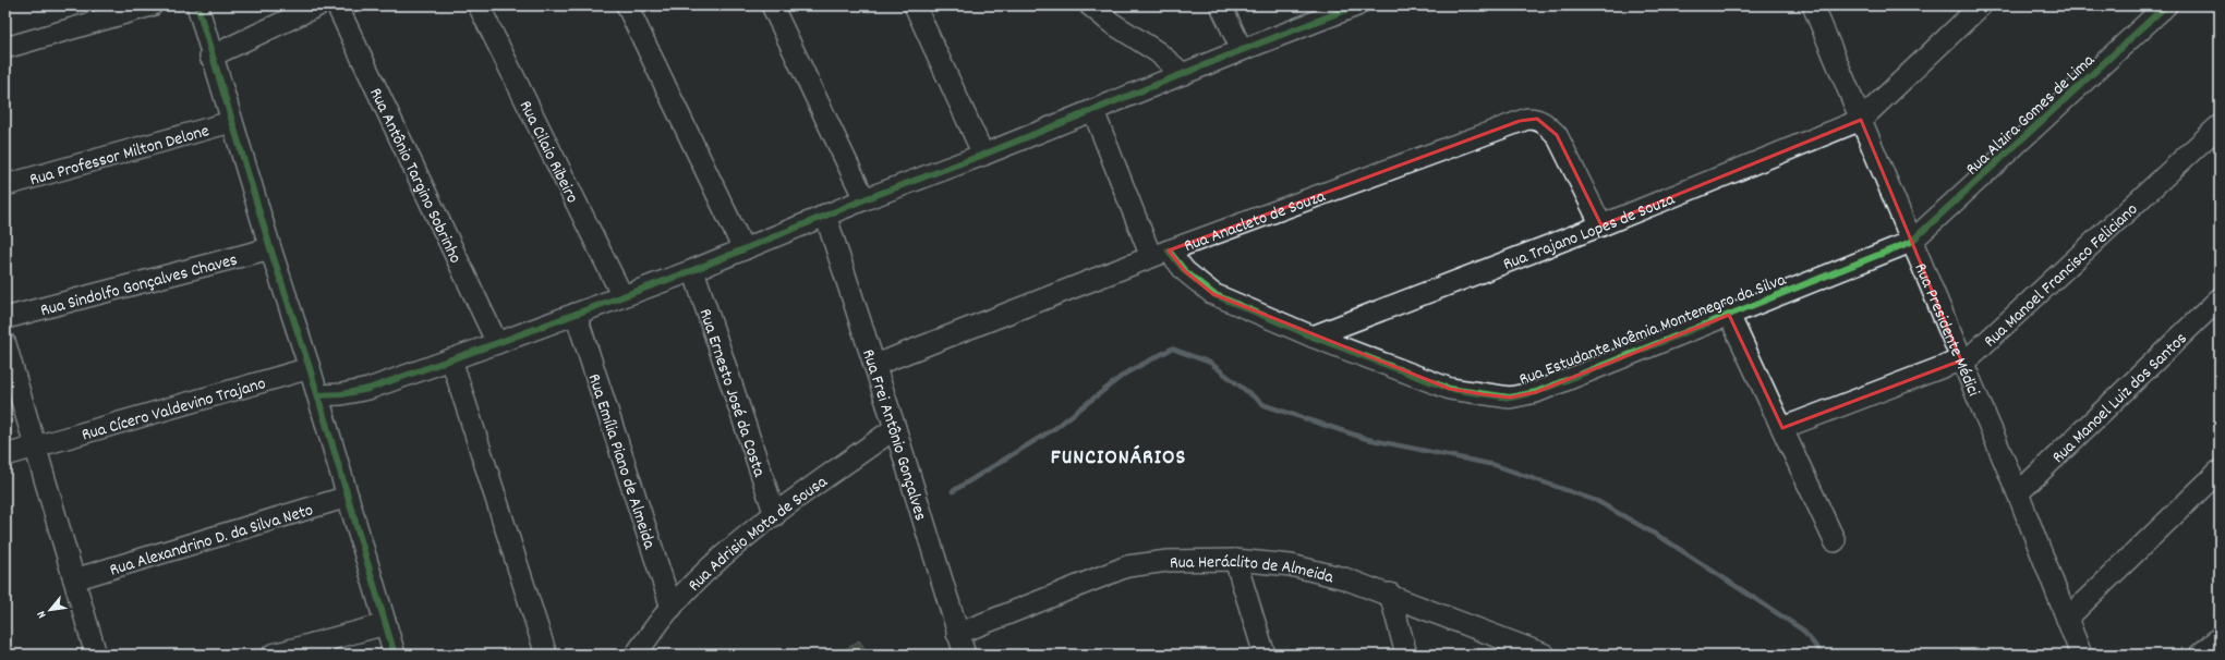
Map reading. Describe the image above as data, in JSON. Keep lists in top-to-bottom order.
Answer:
{
  "streets": {
    "street": [
      "Rua Alzira Gomes de Lima",
      "Rua Cilaio Ribeiro",
      "Rua Professor Milton Delone",
      "Rua Antônio Targino Sobrinho",
      "Rua Anacleto de Souza",
      "Rua Trajano Lopes de Souza",
      "Rua Manoel Francisco Feliciano",
      "Rua Sindolfo Gonçalves Chaves",
      "Rua Estudante Noêmia Montenegro da Silva",
      "Rua Presidente Médici",
      "Rua Ernesto José da Costa",
      "Rua Manoel Luiz dos Santos",
      "Rua Cícero Valdevino Trajano",
      "Rua Frei Antônio Gonçalves",
      "Rua Emília Piano de Almeida",
      "Rua Adrisio Mota de Sousa",
      "Rua Alexandrino D. da Silva Neto",
      "Rua Heráclito de Almeida"
    ]
  },
  "crossings": [
    ["Rua Alzira Gomes de Lima", "Rua Estudante Noêmia Montenegro da Silva"],
    ["Rua Alzira Gomes de Lima", "Rua Presidente Médici"],
    ["Rua Anacleto de Souza", "Rua Trajano Lopes de Souza"],
    ["Rua Anacleto de Souza", "Rua Estudante Noêmia Montenegro da Silva"],
    ["Rua Anacleto de Souza", "Rua Frei Antônio Gonçalves"],
    ["Rua Trajano Lopes de Souza", "Rua Estudante Noêmia Montenegro da Silva"],
    ["Rua Trajano Lopes de Souza", "Rua Presidente Médici"],
    ["Rua Manoel Francisco Feliciano", "Rua Presidente Médici"],
    ["Rua Estudante Noêmia Montenegro da Silva", "Rua Presidente Médici"],
    ["Rua Presidente Médici", "Rua Manoel Luiz dos Santos"],
    ["Rua Ernesto José da Costa", "Rua Adrisio Mota de Sousa"],
    ["Rua Frei Antônio Gonçalves", "Rua Adrisio Mota de Sousa"],
    ["Rua Frei Antônio Gonçalves", "Rua Heráclito de Almeida"],
    ["Rua Emília Piano de Almeida", "Rua Adrisio Mota de Sousa"]
  ],
  "districts": ["FUNCIONÁRIOS"],
  "north": "bottom left"
}
